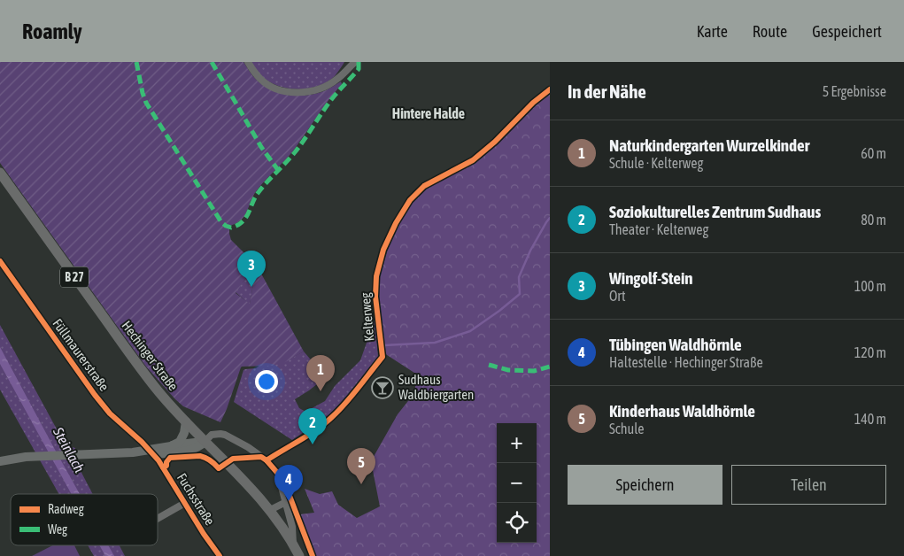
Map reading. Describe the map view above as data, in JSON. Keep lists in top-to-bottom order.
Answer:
{
  "streets": {
    "main road": ["B 27", "Hechinger Straße"],
    "street": ["Kelterweg", "Füllmaurerstraße", "Fuchsstraße"]
  },
  "crossings": [
    ["Kelterweg", "Hechinger Straße"],
    ["Füllmaurerstraße", "Fuchsstraße"]
  ],
  "districts": ["Hintere Halde"],
  "water": ["Steinlach"],
  "places": {
    "bar": ["Sudhaus Waldbiergarten"]
  },
  "legend": ["Radweg", "Weg"],
  "page": {
    "header": "Roamly",
    "nav": ["Karte", "Route", "Gespeichert"],
    "heading": ["In der Nähe", "5 Ergebnisse"],
    "list": [
      {
        "mark": "1",
        "name": "Naturkindergarten Wurzelkinder",
        "note": "Schule · Kelterweg",
        "value": "60 m"
      },
      {
        "mark": "2",
        "name": "Soziokulturelles Zentrum Sudhaus",
        "note": "Theater · Kelterweg",
        "value": "80 m"
      },
      {
        "mark": "3",
        "name": "Wingolf-Stein",
        "note": "Ort",
        "value": "100 m"
      },
      {
        "mark": "4",
        "name": "Tübingen Waldhörnle",
        "note": "Haltestelle · Hechinger Straße",
        "value": "120 m"
      },
      {
        "mark": "5",
        "name": "Kinderhaus Waldhörnle",
        "note": "Schule",
        "value": "140 m"
      }
    ],
    "pins": [
      "3",
      "1",
      "2",
      "5",
      "4"
    ],
    "map_buttons": ["+", "−"],
    "buttons": ["Speichern", "Teilen"]
  }
}
